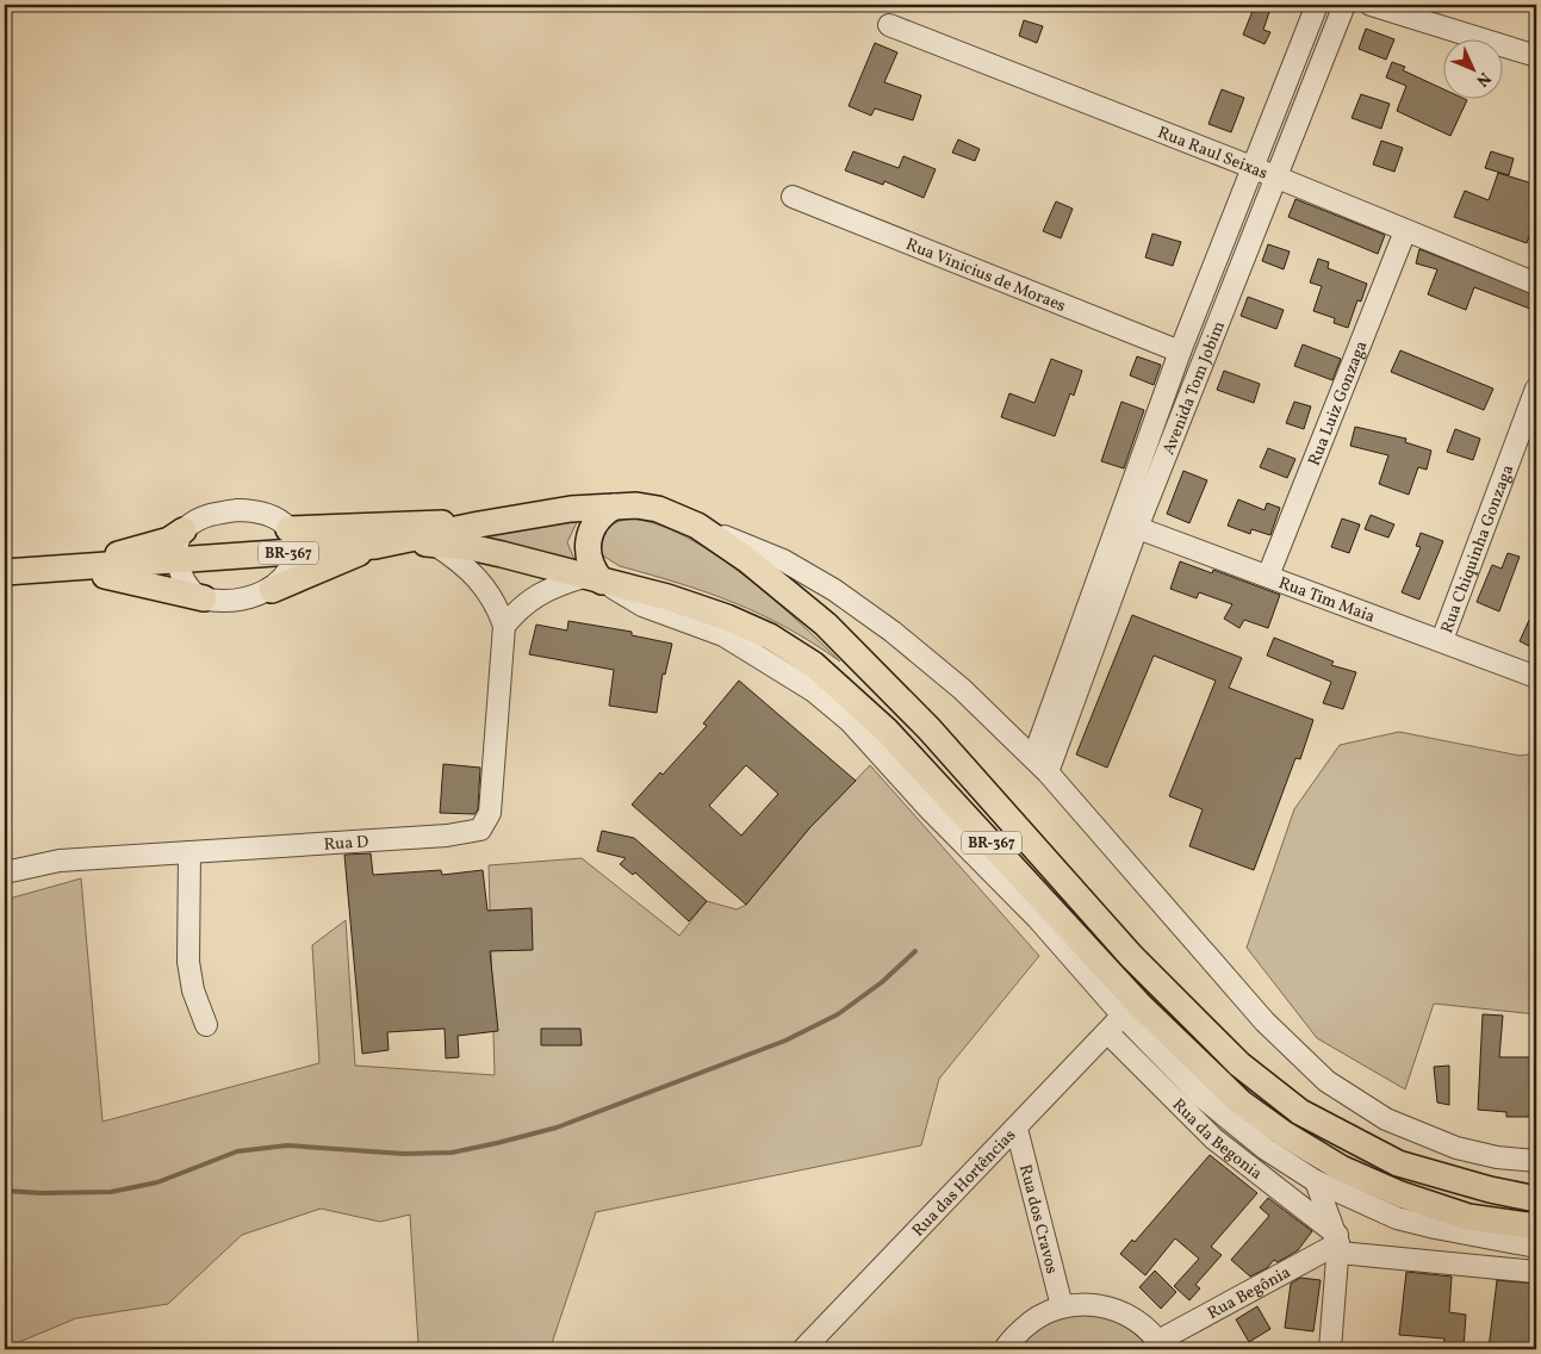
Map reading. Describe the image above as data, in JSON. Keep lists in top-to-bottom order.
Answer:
{
  "streets": {
    "main road": ["BR-367"],
    "street": [
      "Rua Raul Seixas",
      "Rua Vinicius de Moraes",
      "Avenida Tom Jobim",
      "Rua Luiz Gonzaga",
      "Rua Chiquinha Gonzaga",
      "Rua Tim Maia",
      "Rua D",
      "Rua da Begonia",
      "Rua das Hortências",
      "Rua dos Cravos",
      "Rua Begônia"
    ]
  },
  "crossings": [
    ["Rua Raul Seixas", "Avenida Tom Jobim"],
    ["Rua Raul Seixas", "Rua Luiz Gonzaga"],
    ["Rua Vinicius de Moraes", "Avenida Tom Jobim"],
    ["Avenida Tom Jobim", "Rua Tim Maia"],
    ["Rua Luiz Gonzaga", "Rua Tim Maia"],
    ["Rua Chiquinha Gonzaga", "Rua Tim Maia"],
    ["BR-367", "Rua D"],
    ["Rua da Begonia", "Rua das Hortências"],
    ["Rua da Begonia", "Rua Begônia"],
    ["Rua das Hortências", "Rua dos Cravos"]
  ],
  "north": "bottom right"
}
